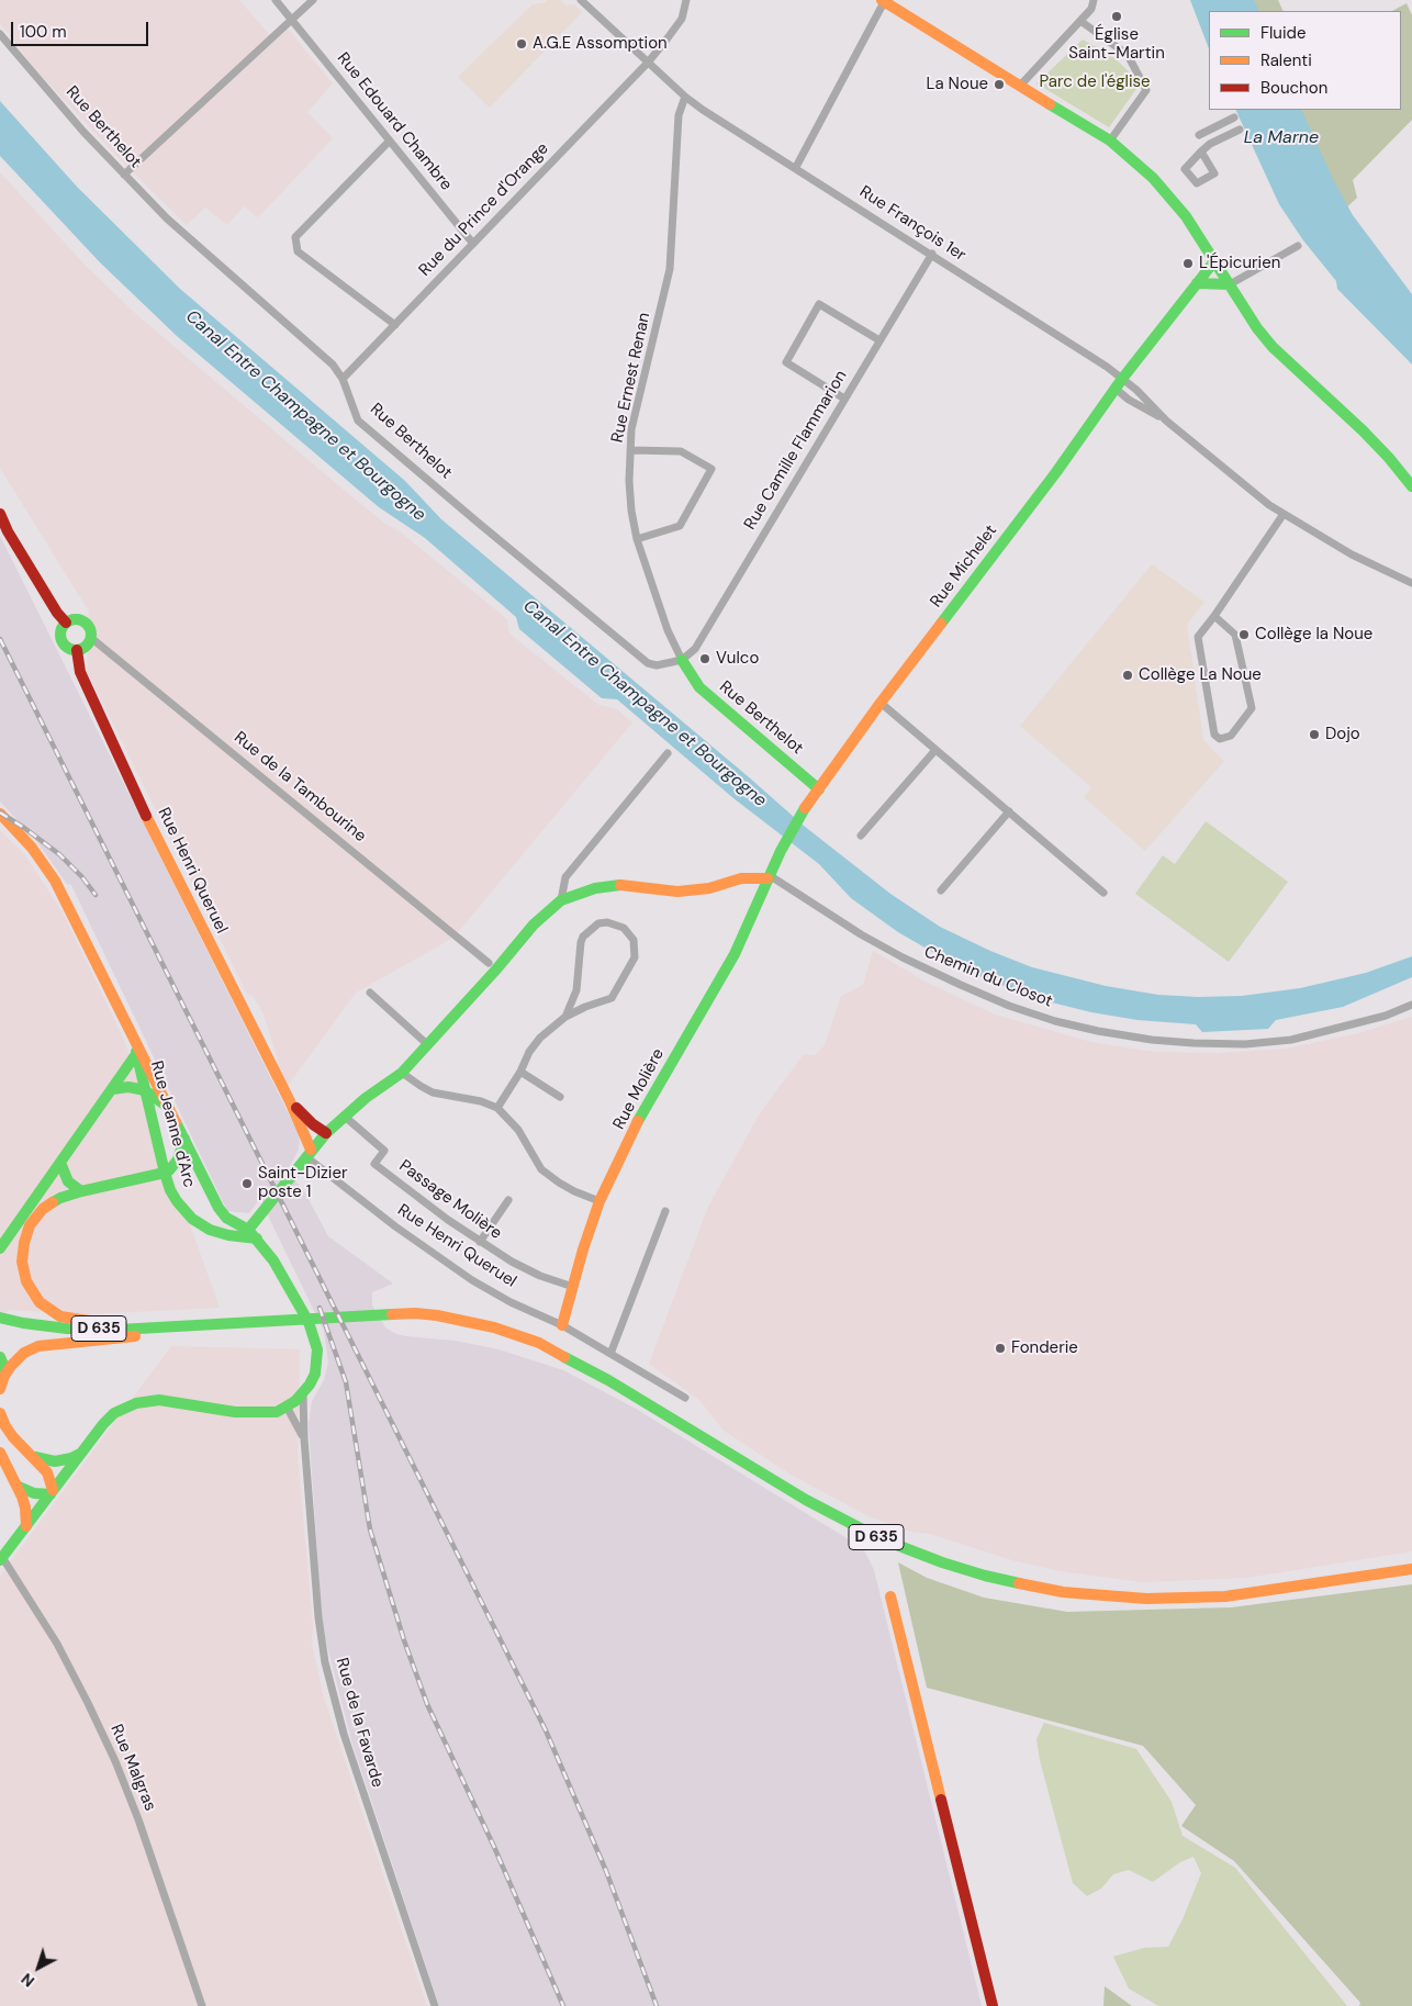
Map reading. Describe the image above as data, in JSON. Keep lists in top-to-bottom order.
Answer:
{
  "streets": {
    "main road": [
      "Rue Berthelot",
      "Rue Michelet",
      "Rue Henri Queruel",
      "Rue Molière",
      "Rue Jeanne d'Arc",
      "D 635"
    ],
    "street": [
      "Rue Edouard Chambre",
      "Rue du Prince d'Orange",
      "Rue François 1er",
      "Rue Ernest Renan",
      "Rue Camille Flammarion",
      "Rue de la Tambourine",
      "Chemin du Closot",
      "Passage Molière",
      "Rue de la Favarde",
      "Rue Malgras"
    ]
  },
  "crossings": [
    ["Rue Edouard Chambre", "Rue du Prince d'Orange"],
    ["Rue Berthelot", "Rue du Prince d'Orange"],
    ["Rue Berthelot", "Rue Ernest Renan"],
    ["Rue Berthelot", "Rue Camille Flammarion"],
    ["Rue Berthelot", "Rue Michelet"],
    ["Rue du Prince d'Orange", "Rue François 1er"],
    ["Rue François 1er", "Rue Ernest Renan"],
    ["Rue François 1er", "Rue Camille Flammarion"],
    ["Rue François 1er", "Rue Michelet"],
    ["Rue Ernest Renan", "Rue Camille Flammarion"],
    ["Rue Michelet", "Chemin du Closot"],
    ["Rue Michelet", "Rue Molière"],
    ["Rue de la Tambourine", "Rue Henri Queruel"],
    ["Rue Henri Queruel", "Rue Molière"],
    ["Chemin du Closot", "Rue Molière"],
    ["Rue Molière", "Passage Molière"],
    ["Rue Jeanne d'Arc", "Rue de la Favarde"]
  ],
  "water": ["La Marne", "Canal Entre Champagne et Bourgogne"],
  "parks": ["Parc de l'église"],
  "places": [
    "Église Saint-Martin",
    "A.G.E Assomption",
    "La Noue",
    "L'Épicurien",
    "Collège la Noue",
    "Vulco",
    "Collège La Noue",
    "Dojo",
    "Saint-Dizier poste 1",
    "Fonderie"
  ],
  "legend": ["Fluide", "Ralenti", "Bouchon"],
  "scale_bar": "100 m",
  "north": "bottom left"
}
